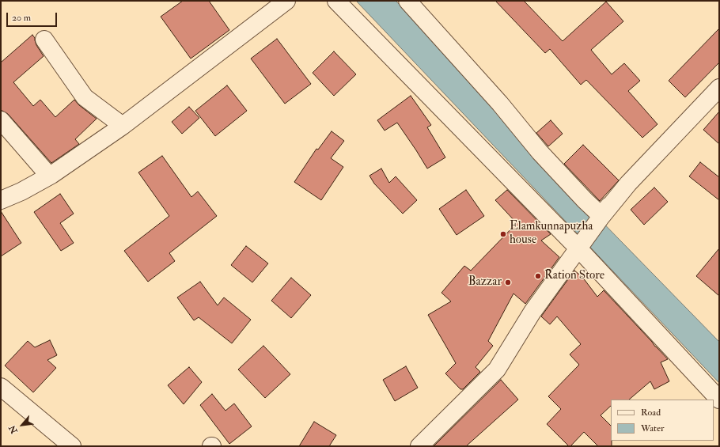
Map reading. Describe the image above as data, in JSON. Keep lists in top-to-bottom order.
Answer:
{
  "places": ["Elamkunnapuzha house", "Ration Store", "Bazzar"],
  "legend": ["Road", "Water"],
  "scale_bar": "20 m",
  "north": "bottom left"
}
